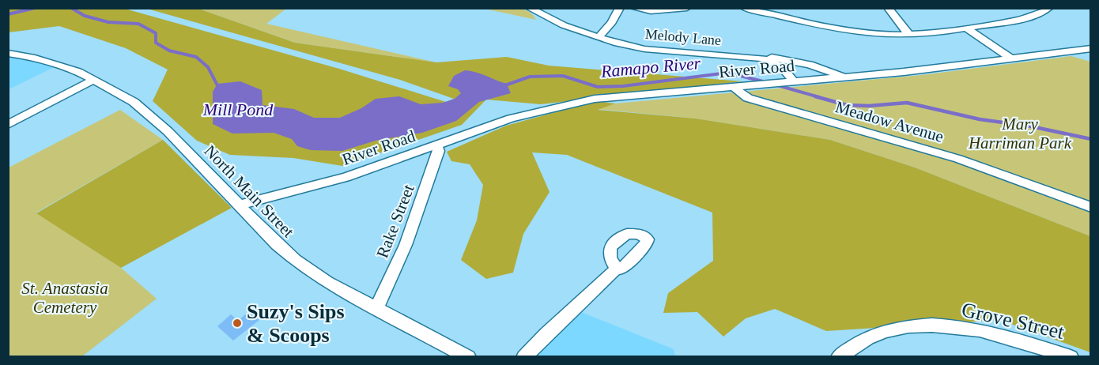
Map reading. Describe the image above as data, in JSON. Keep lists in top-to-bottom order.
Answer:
{
  "streets": {
    "street": [
      "Melody Lane",
      "River Road",
      "Meadow Avenue",
      "North Main Street",
      "Rake Street",
      "Grove Street"
    ]
  },
  "crossings": [
    ["Melody Lane", "River Road"],
    ["River Road", "Meadow Avenue"],
    ["River Road", "North Main Street"],
    ["River Road", "Rake Street"],
    ["North Main Street", "Rake Street"]
  ],
  "water": ["Ramapo River", "Mill Pond"],
  "parks": ["Mary Harriman Park", "St. Anastasia Cemetery"],
  "places": ["Suzy's Sips & Scoops"]
}
